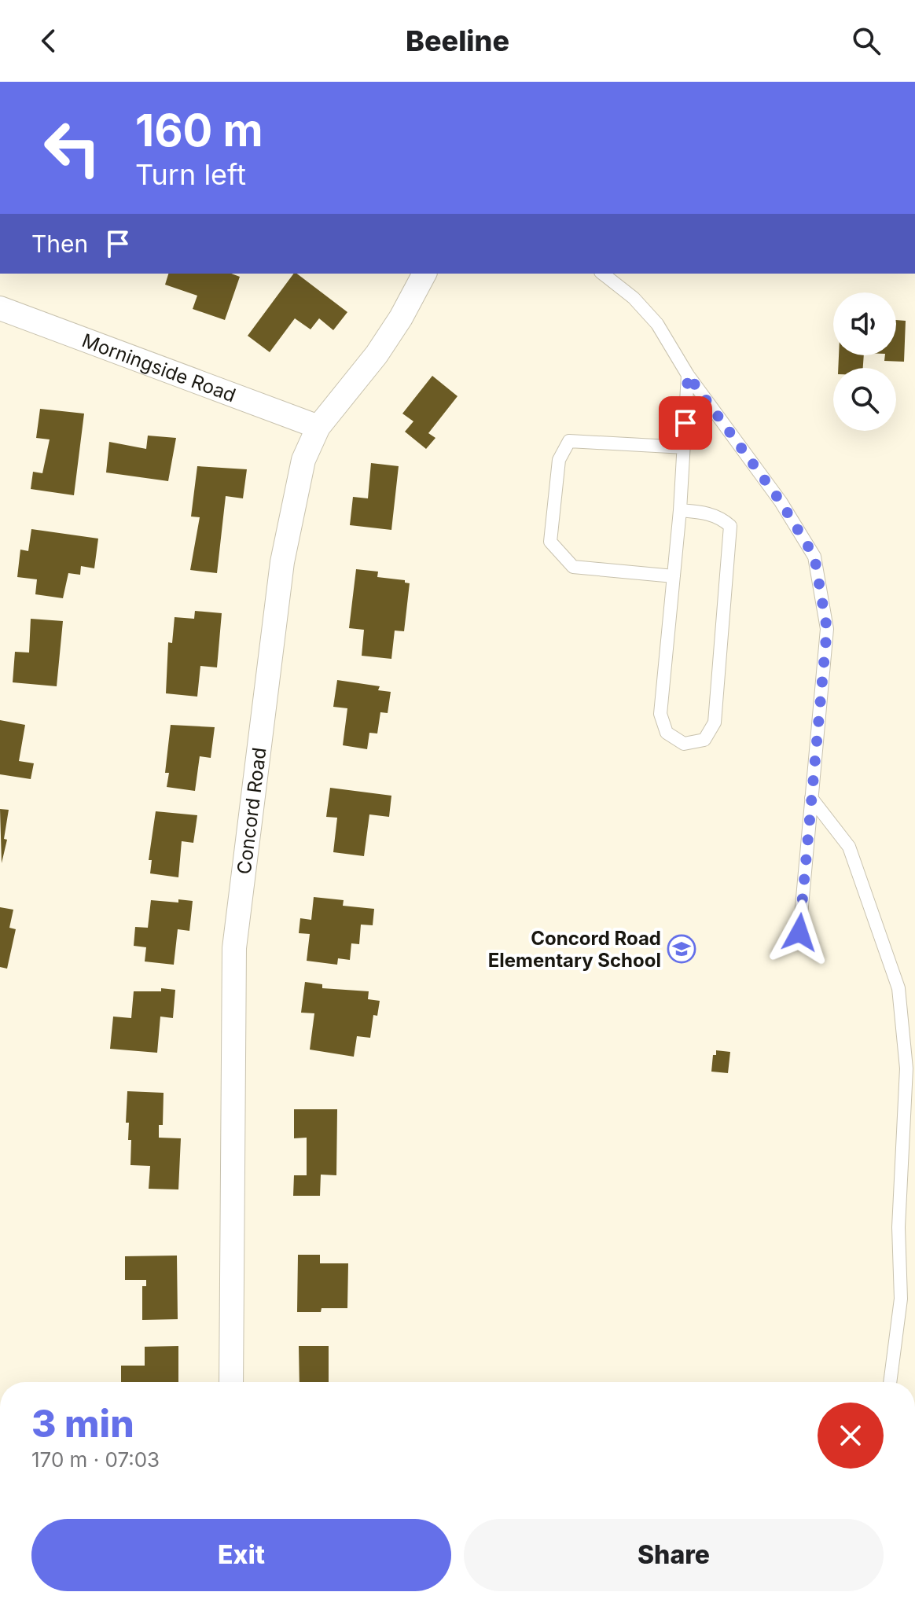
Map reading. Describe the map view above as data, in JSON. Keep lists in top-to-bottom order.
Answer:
{
  "streets": {
    "street": ["Morningside Road", "Concord Road"]
  },
  "crossings": [
    ["Morningside Road", "Concord Road"]
  ],
  "places": {
    "school or university": ["Concord Road Elementary School"]
  },
  "page": {
    "header": "Beeline",
    "turn": ["160 m", "Turn left"],
    "then": "Then",
    "heading": ["3 min", "170 m · 07:03"],
    "buttons": ["Exit", "Share"]
  }
}
